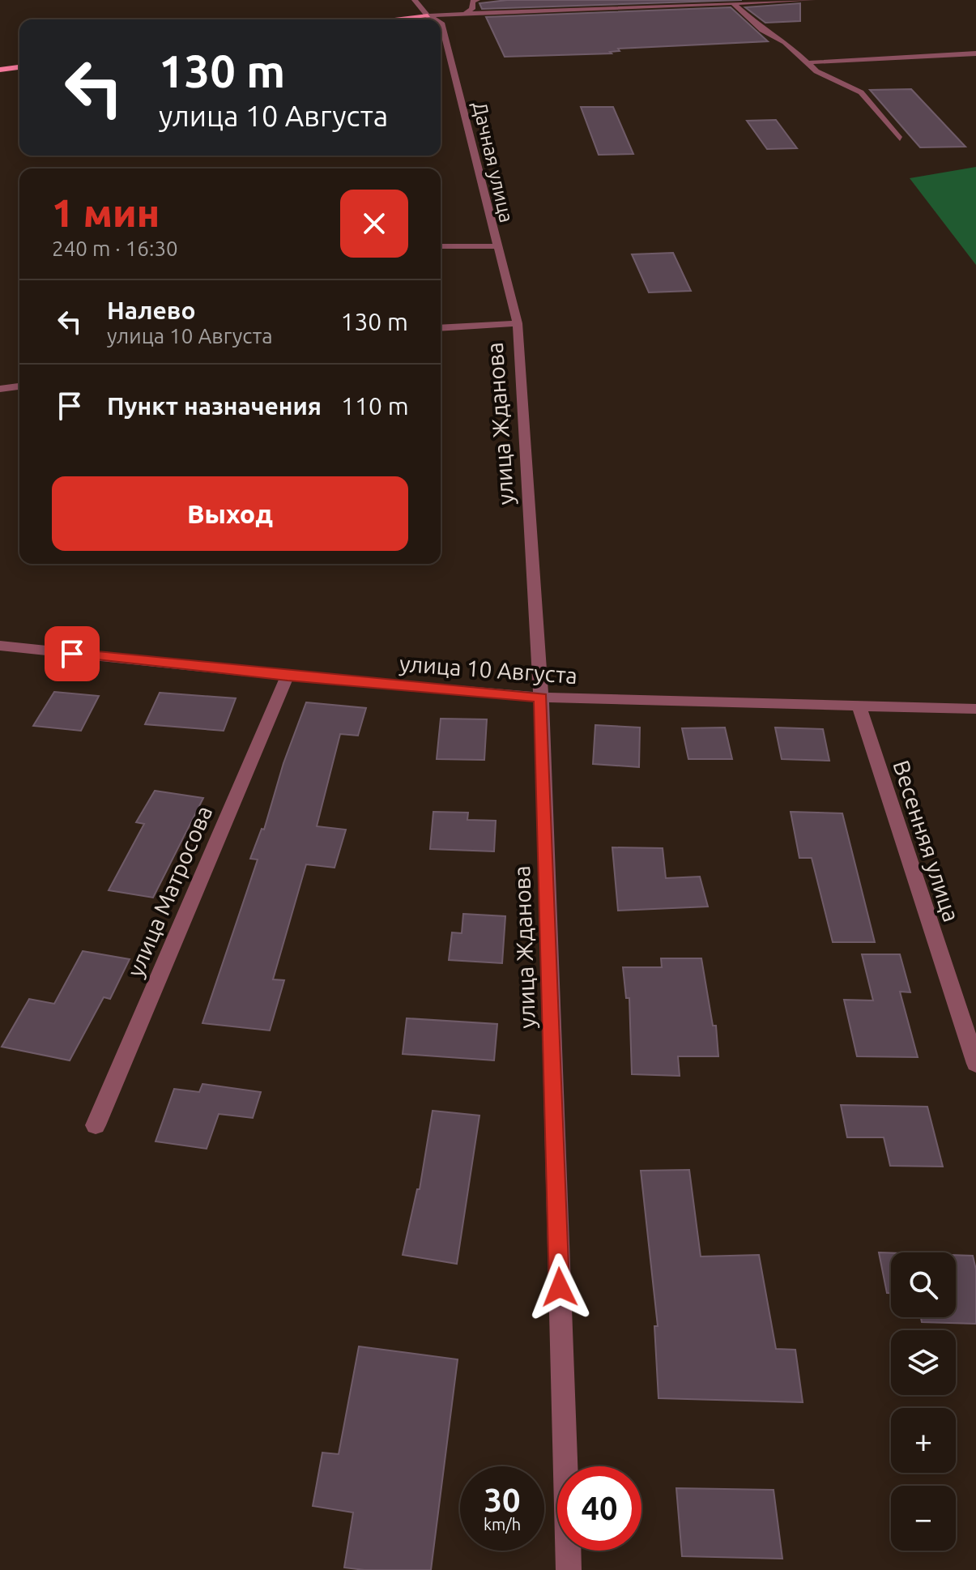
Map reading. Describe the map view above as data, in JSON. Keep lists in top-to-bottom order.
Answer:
{
  "streets": {
    "street": [
      "Дачная улица",
      "улица Жданова",
      "улица 10 Августа",
      "Весенняя улица",
      "улица Матросова"
    ]
  },
  "crossings": [
    ["Дачная улица", "улица Жданова"],
    ["улица Жданова", "улица 10 Августа"],
    ["улица 10 Августа", "Весенняя улица"],
    ["улица 10 Августа", "улица Матросова"]
  ],
  "page": {
    "turn": ["130 m", "улица 10 Августа"],
    "heading": ["1 мин", "240 m · 16:30"],
    "list": [
      {
        "name": "Налево",
        "note": "улица 10 Августа",
        "value": "130 m"
      },
      {
        "name": "Пункт назначения",
        "value": "110 m"
      }
    ],
    "buttons": "Выход",
    "map_buttons": ["+", "−"],
    "speed": "30 km/h",
    "limit": "40"
  }
}
